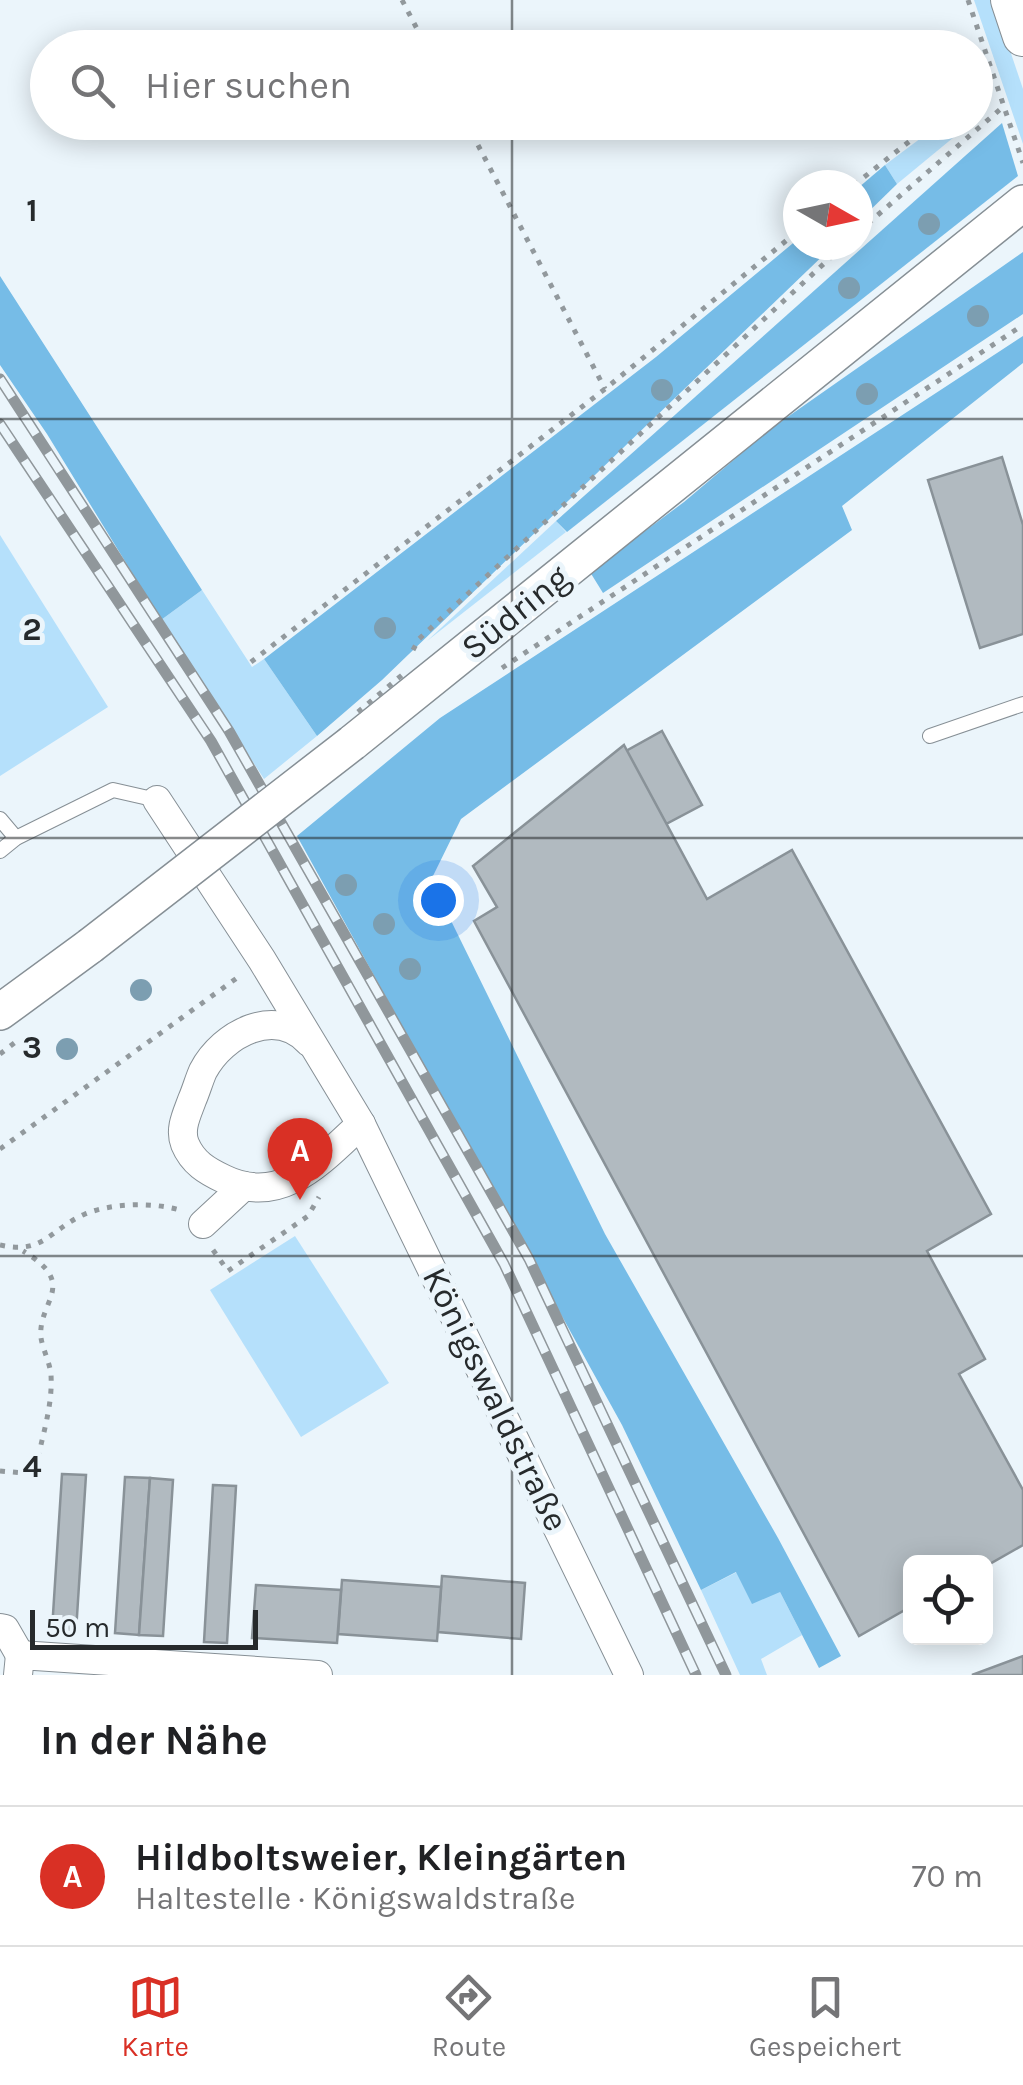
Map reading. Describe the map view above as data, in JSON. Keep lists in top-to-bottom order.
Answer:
{
  "streets": {
    "street": ["Südring", "Königswaldstraße"]
  },
  "scale_bar": "50 m",
  "north": "right",
  "page": {
    "search": "Hier suchen",
    "pins": "A",
    "scale": "50 m",
    "heading": "In der Nähe",
    "list": [
      {
        "mark": "A",
        "name": "Hildboltsweier, Kleingärten",
        "note": "Haltestelle · Königswaldstraße",
        "value": "70 m"
      }
    ],
    "nav": ["Karte", "Route", "Gespeichert"]
  },
  "grid": {
    "rows": [
      "1",
      "2",
      "3",
      "4"
    ]
  }
}
